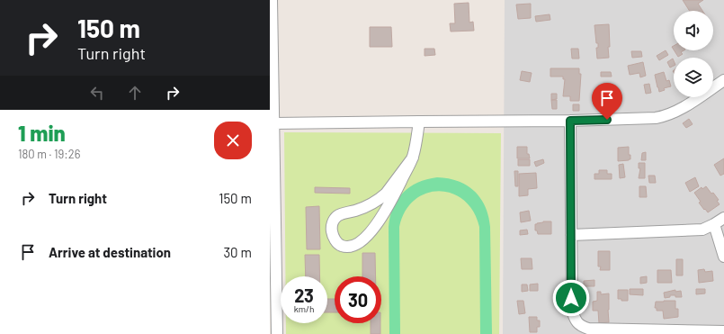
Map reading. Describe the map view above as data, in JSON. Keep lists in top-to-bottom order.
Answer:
{
  "page": {
    "turn": ["150 m", "Turn right"],
    "heading": ["1 min", "180 m · 19:26"],
    "list": [
      {
        "name": "Turn right",
        "value": "150 m"
      },
      {
        "name": "Arrive at destination",
        "value": "30 m"
      }
    ],
    "speed": "23 km/h",
    "limit": "30"
  }
}
